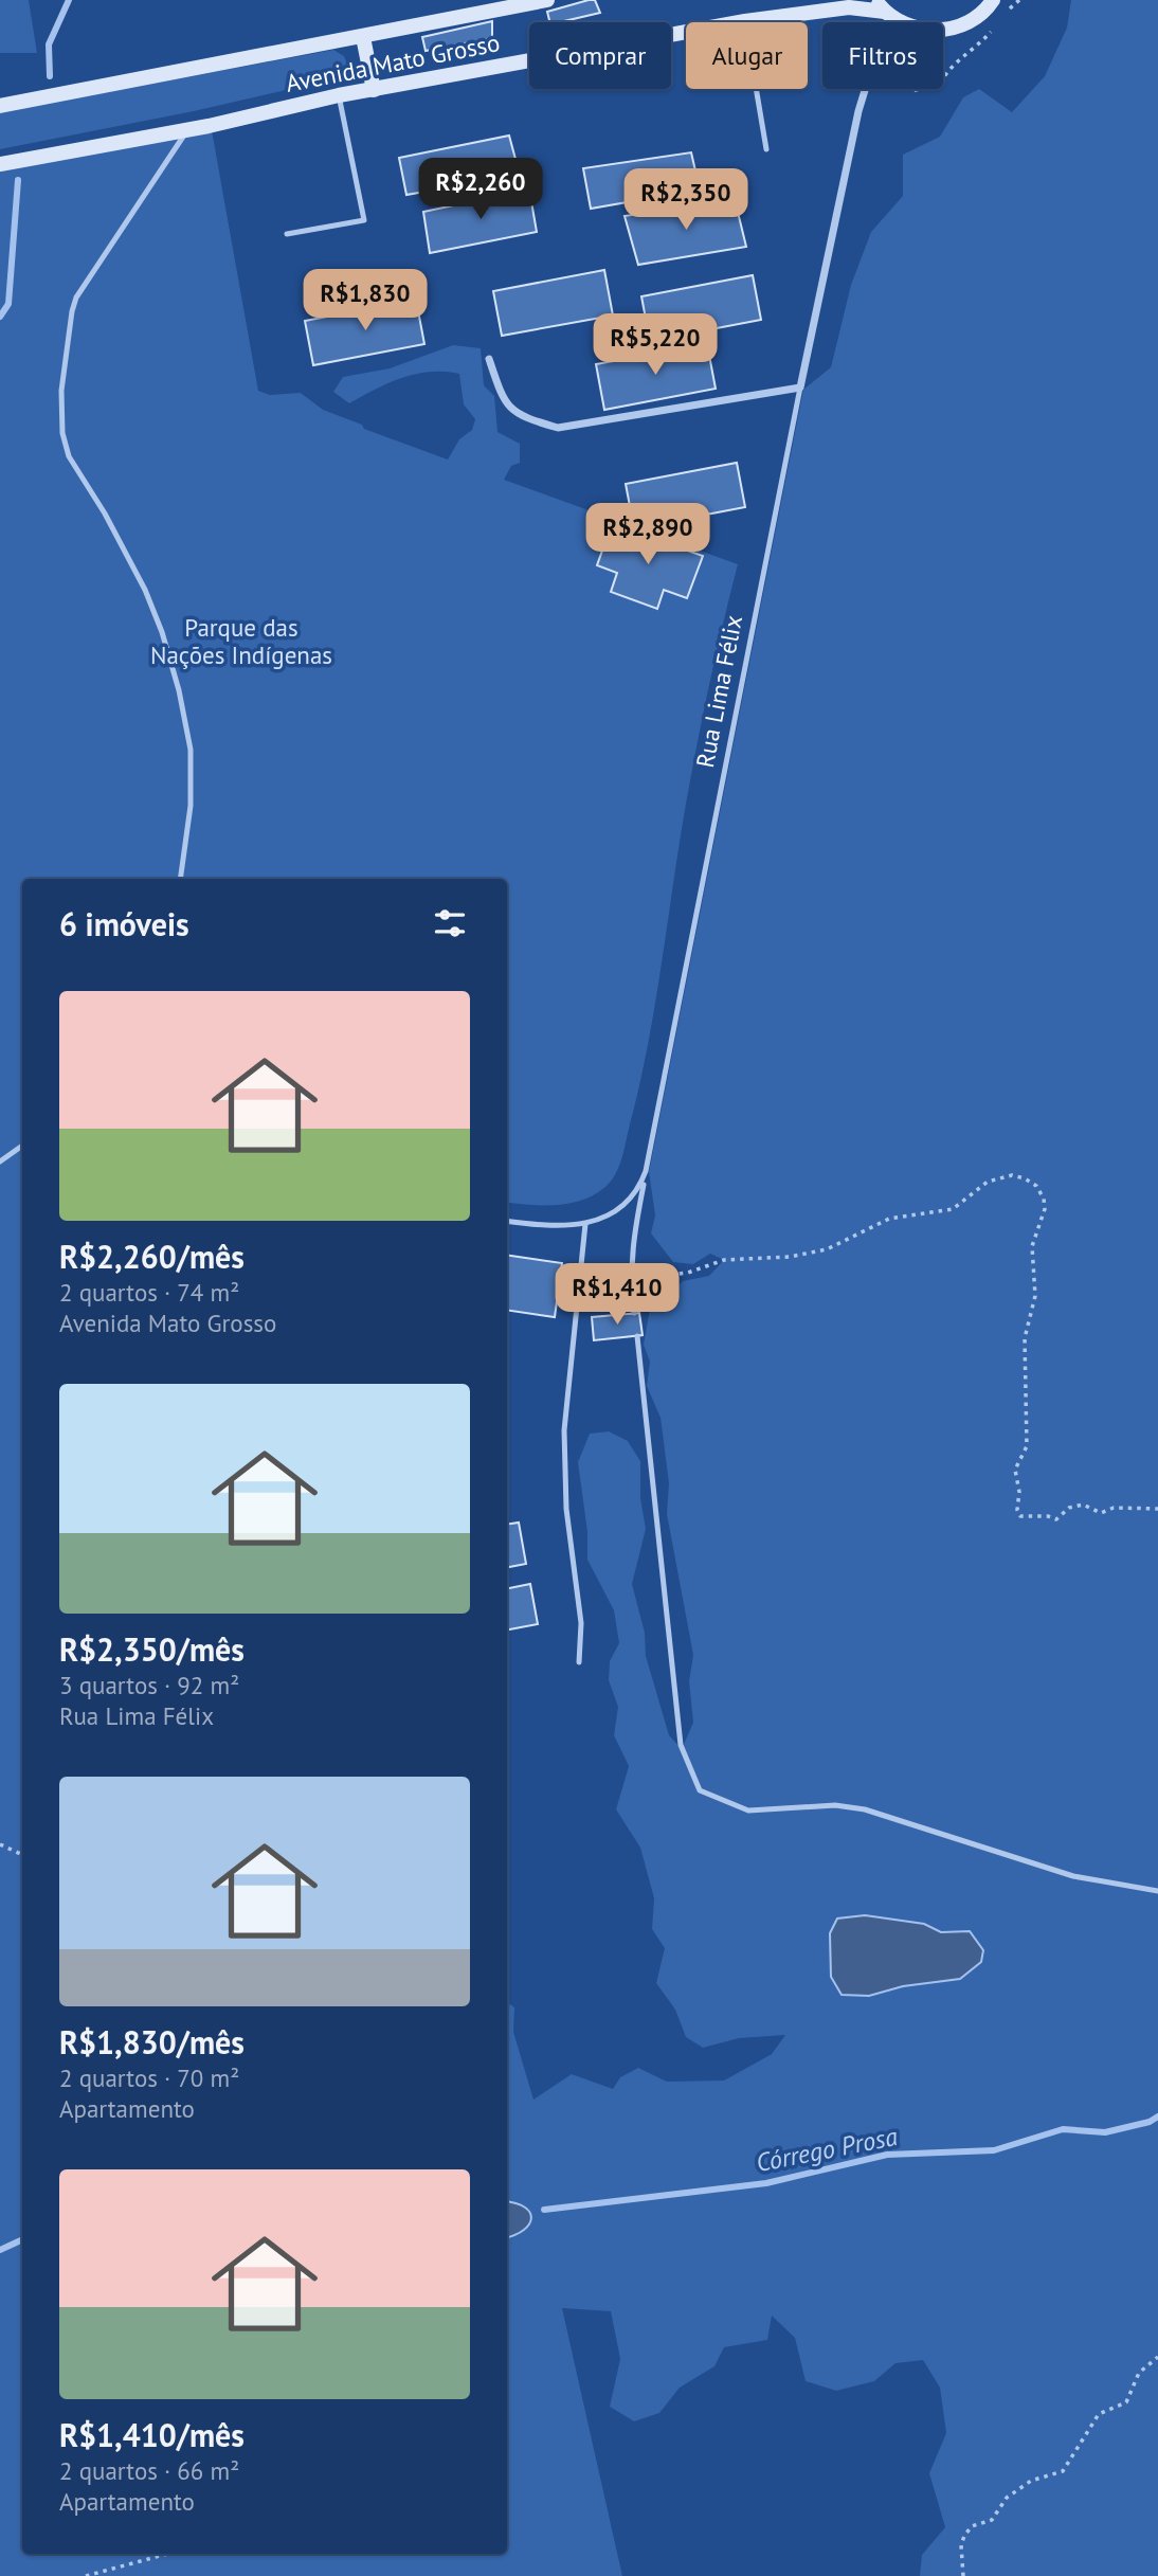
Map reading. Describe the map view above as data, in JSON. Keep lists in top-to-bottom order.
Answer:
{
  "streets": {
    "main road": ["Avenida Mato Grosso"],
    "street": ["Rua Lima Félix"]
  },
  "crossings": [
    ["Avenida Mato Grosso", "Rua Lima Félix"]
  ],
  "water": ["Córrego Prosa"],
  "parks": ["Parque das Nações Indígenas"],
  "page": {
    "chip": ["Comprar", "Alugar", "Filtros"],
    "price": [
      "R$2,260",
      "R$2,350",
      "R$1,830",
      "R$5,220",
      "R$2,890",
      "R$1,410"
    ],
    "heading": "6 imóveis",
    "list": [
      {
        "name": "R$2,260/mês",
        "note": "2 quartos · 74 m² · Avenida Mato Grosso"
      },
      {
        "name": "R$2,350/mês",
        "note": "3 quartos · 92 m² · Rua Lima Félix"
      },
      {
        "name": "R$1,830/mês",
        "note": "2 quartos · 70 m² · Apartamento"
      },
      {
        "name": "R$1,410/mês",
        "note": "2 quartos · 66 m² · Apartamento"
      }
    ]
  }
}
